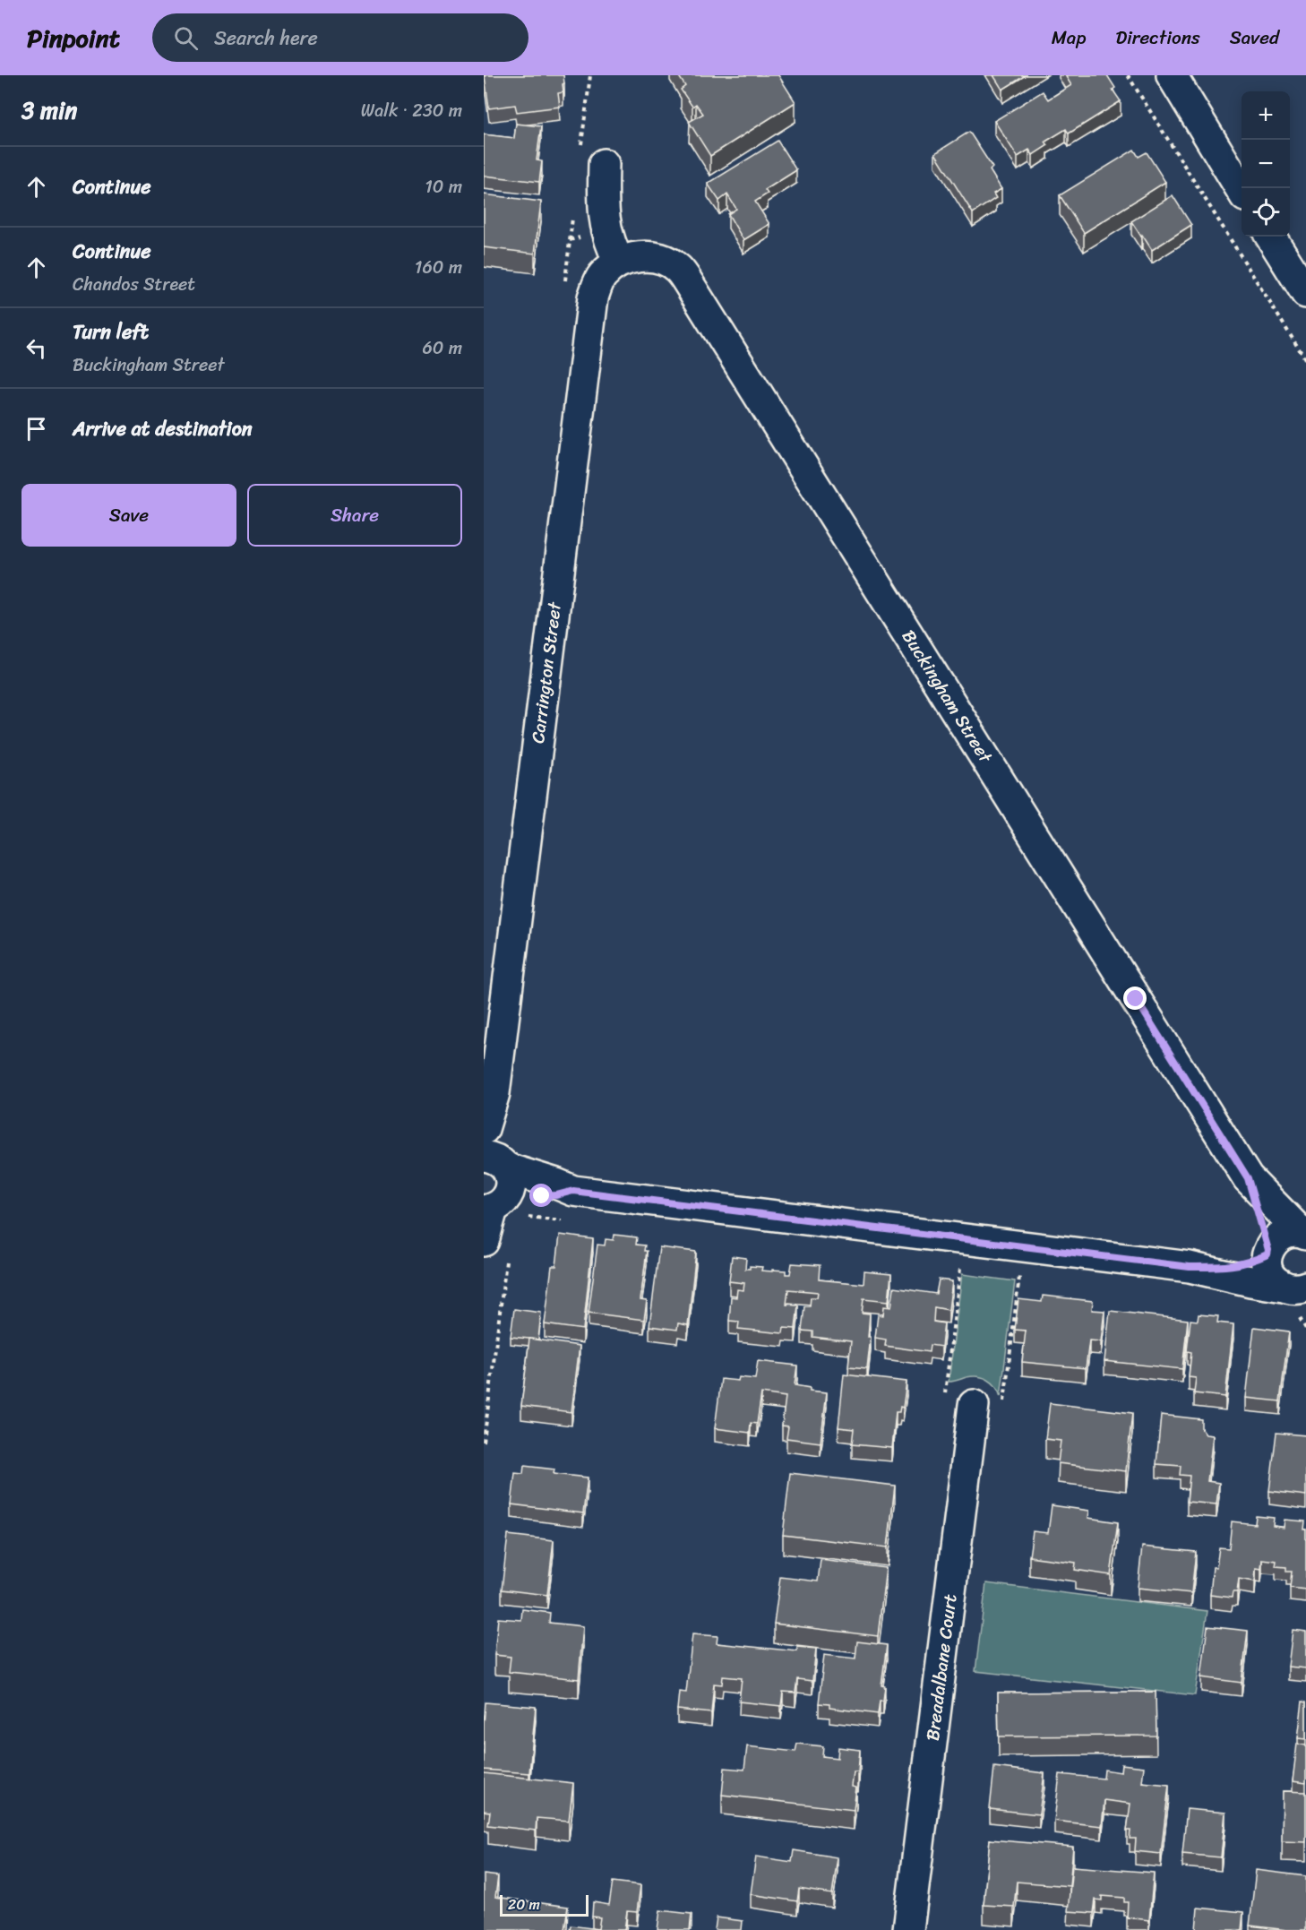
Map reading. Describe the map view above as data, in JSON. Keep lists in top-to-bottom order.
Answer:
{
  "streets": {
    "street": ["Carrington Street", "Buckingham Street", "Breadalbane Court"]
  },
  "crossings": [
    ["Carrington Street", "Buckingham Street"]
  ],
  "scale_bar": "20 m",
  "page": {
    "header": "Pinpoint",
    "search": "Search here",
    "nav": ["Map", "Directions", "Saved"],
    "heading": ["3 min", "Walk · 230 m"],
    "map_buttons": ["+", "−"],
    "list": [
      ["Continue", "10 m"],
      ["Continue", "Chandos Street", "160 m"],
      ["Turn left", "Buckingham Street", "60 m"],
      "Arrive at destination"
    ],
    "buttons": ["Save", "Share"],
    "scale": "20 m"
  }
}
